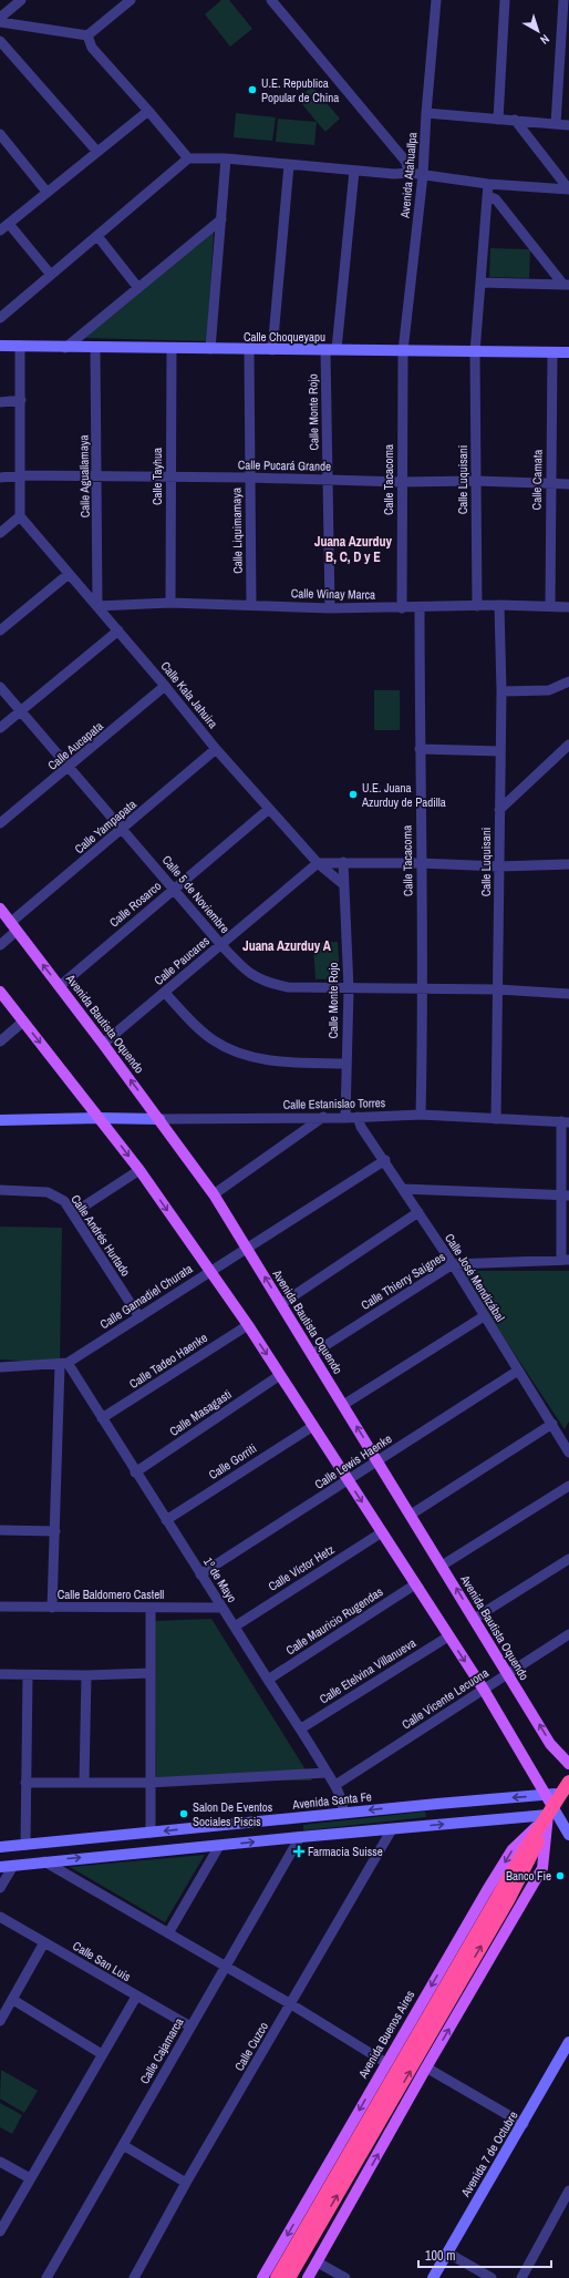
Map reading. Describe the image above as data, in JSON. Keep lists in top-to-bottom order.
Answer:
{
  "streets": {
    "highway": ["Avenida Buenos Aires"],
    "main road": [
      "Calle Choqueyapu",
      "Avenida Bautista Oquendo",
      "Calle Estanislao Torres",
      "Avenida Santa Fe",
      "Avenida 7 de Octubre"
    ],
    "street": [
      "Avenida Atahuallpa",
      "Calle Monte Rojo",
      "Calle Pucará Grande",
      "Calle Aguallamaya",
      "Calle Tayhua",
      "Calle Tacacoma",
      "Calle Luquisani",
      "Calle Camata",
      "Calle Liquimamaya",
      "Calle Winay Marca",
      "Calle Kala Jahuira",
      "Calle Aucapata",
      "Calle Yampapata",
      "Calle 5 de Noviembre",
      "Calle Rosarco",
      "Calle Paucares",
      "Calle Andrés Hurtado",
      "Calle José Mendizábal",
      "Calle Thierry Saignes",
      "Calle Gamadiel Churata",
      "Calle Tadeo Haenke",
      "Calle Masagasti",
      "Calle Gorriti",
      "Calle Lewis Haenke",
      "Calle Víctor Hetz",
      "1º de Mayo",
      "Calle Baldomero Castell",
      "Calle Mauricio Rugendas",
      "Calle Etelvina Villanueva",
      "Calle Vicente Lecuona",
      "Calle San Luis",
      "Calle Cuzco",
      "Calle Cajamarca"
    ]
  },
  "crossings": [
    ["Avenida Atahuallpa", "Calle Choqueyapu"],
    ["Avenida Atahuallpa", "Calle Tacacoma"],
    ["Calle Choqueyapu", "Calle Monte Rojo"],
    ["Calle Choqueyapu", "Calle Aguallamaya"],
    ["Calle Choqueyapu", "Calle Tayhua"],
    ["Calle Choqueyapu", "Calle Tacacoma"],
    ["Calle Choqueyapu", "Calle Luquisani"],
    ["Calle Choqueyapu", "Calle Camata"],
    ["Calle Choqueyapu", "Calle Liquimamaya"],
    ["Calle Monte Rojo", "Calle Pucará Grande"],
    ["Calle Monte Rojo", "Calle Winay Marca"],
    ["Calle Monte Rojo", "Calle Kala Jahuira"],
    ["Calle Monte Rojo", "Calle 5 de Noviembre"],
    ["Calle Monte Rojo", "Calle Estanislao Torres"],
    ["Calle Pucará Grande", "Calle Aguallamaya"],
    ["Calle Pucará Grande", "Calle Tayhua"],
    ["Calle Pucará Grande", "Calle Tacacoma"],
    ["Calle Pucará Grande", "Calle Luquisani"],
    ["Calle Pucará Grande", "Calle Camata"],
    ["Calle Pucará Grande", "Calle Liquimamaya"],
    ["Calle Aguallamaya", "Calle Winay Marca"],
    ["Calle Aguallamaya", "Calle Kala Jahuira"],
    ["Calle Tayhua", "Calle Winay Marca"],
    ["Calle Tacacoma", "Calle Winay Marca"],
    ["Calle Tacacoma", "Calle 5 de Noviembre"],
    ["Calle Tacacoma", "Calle Estanislao Torres"],
    ["Calle Luquisani", "Calle Winay Marca"],
    ["Calle Luquisani", "Calle 5 de Noviembre"],
    ["Calle Luquisani", "Calle Estanislao Torres"],
    ["Calle Camata", "Calle Winay Marca"],
    ["Calle Liquimamaya", "Calle Winay Marca"],
    ["Calle Winay Marca", "Calle Kala Jahuira"],
    ["Calle Kala Jahuira", "Calle Aucapata"],
    ["Calle Kala Jahuira", "Calle Yampapata"],
    ["Calle Kala Jahuira", "Calle Rosarco"],
    ["Calle Kala Jahuira", "Calle Paucares"],
    ["Calle Aucapata", "Calle 5 de Noviembre"],
    ["Calle Yampapata", "Calle 5 de Noviembre"],
    ["Calle Yampapata", "Avenida Bautista Oquendo"],
    ["Calle 5 de Noviembre", "Calle Rosarco"],
    ["Calle 5 de Noviembre", "Calle Paucares"],
    ["Calle Rosarco", "Avenida Bautista Oquendo"],
    ["Calle Paucares", "Avenida Bautista Oquendo"],
    ["Avenida Bautista Oquendo", "Calle Estanislao Torres"],
    ["Avenida Bautista Oquendo", "Calle Thierry Saignes"],
    ["Avenida Bautista Oquendo", "Calle Gamadiel Churata"],
    ["Avenida Bautista Oquendo", "Calle Lewis Haenke"],
    ["Avenida Bautista Oquendo", "Calle Vicente Lecuona"],
    ["Calle Estanislao Torres", "Calle José Mendizábal"],
    ["Calle Andrés Hurtado", "Calle Gamadiel Churata"],
    ["Calle José Mendizábal", "Calle Thierry Saignes"],
    ["Calle José Mendizábal", "Calle Gamadiel Churata"],
    ["Calle José Mendizábal", "Calle Lewis Haenke"],
    ["Calle Gamadiel Churata", "1º de Mayo"],
    ["Calle Tadeo Haenke", "1º de Mayo"],
    ["Calle Masagasti", "1º de Mayo"],
    ["Calle Gorriti", "1º de Mayo"],
    ["Calle Lewis Haenke", "1º de Mayo"],
    ["Calle Víctor Hetz", "1º de Mayo"],
    ["1º de Mayo", "Calle Baldomero Castell"],
    ["1º de Mayo", "Calle Mauricio Rugendas"],
    ["1º de Mayo", "Calle Etelvina Villanueva"],
    ["1º de Mayo", "Calle Vicente Lecuona"],
    ["1º de Mayo", "Avenida Santa Fe"],
    ["Avenida Santa Fe", "Avenida Buenos Aires"],
    ["Calle San Luis", "Calle Cajamarca"]
  ],
  "districts": ["Juana Azurduy B, C, D y E", "Juana Azurduy A"],
  "places": {
    "other": [
      "U.E. Republica Popular de China",
      "U.E. Juana Azurduy de Padilla",
      "Salon De Eventos Sociales Piscis",
      "Banco Fie"
    ],
    "health": ["Farmacia Suisse"]
  },
  "scale_bar": "100 m",
  "north": "bottom right"
}
